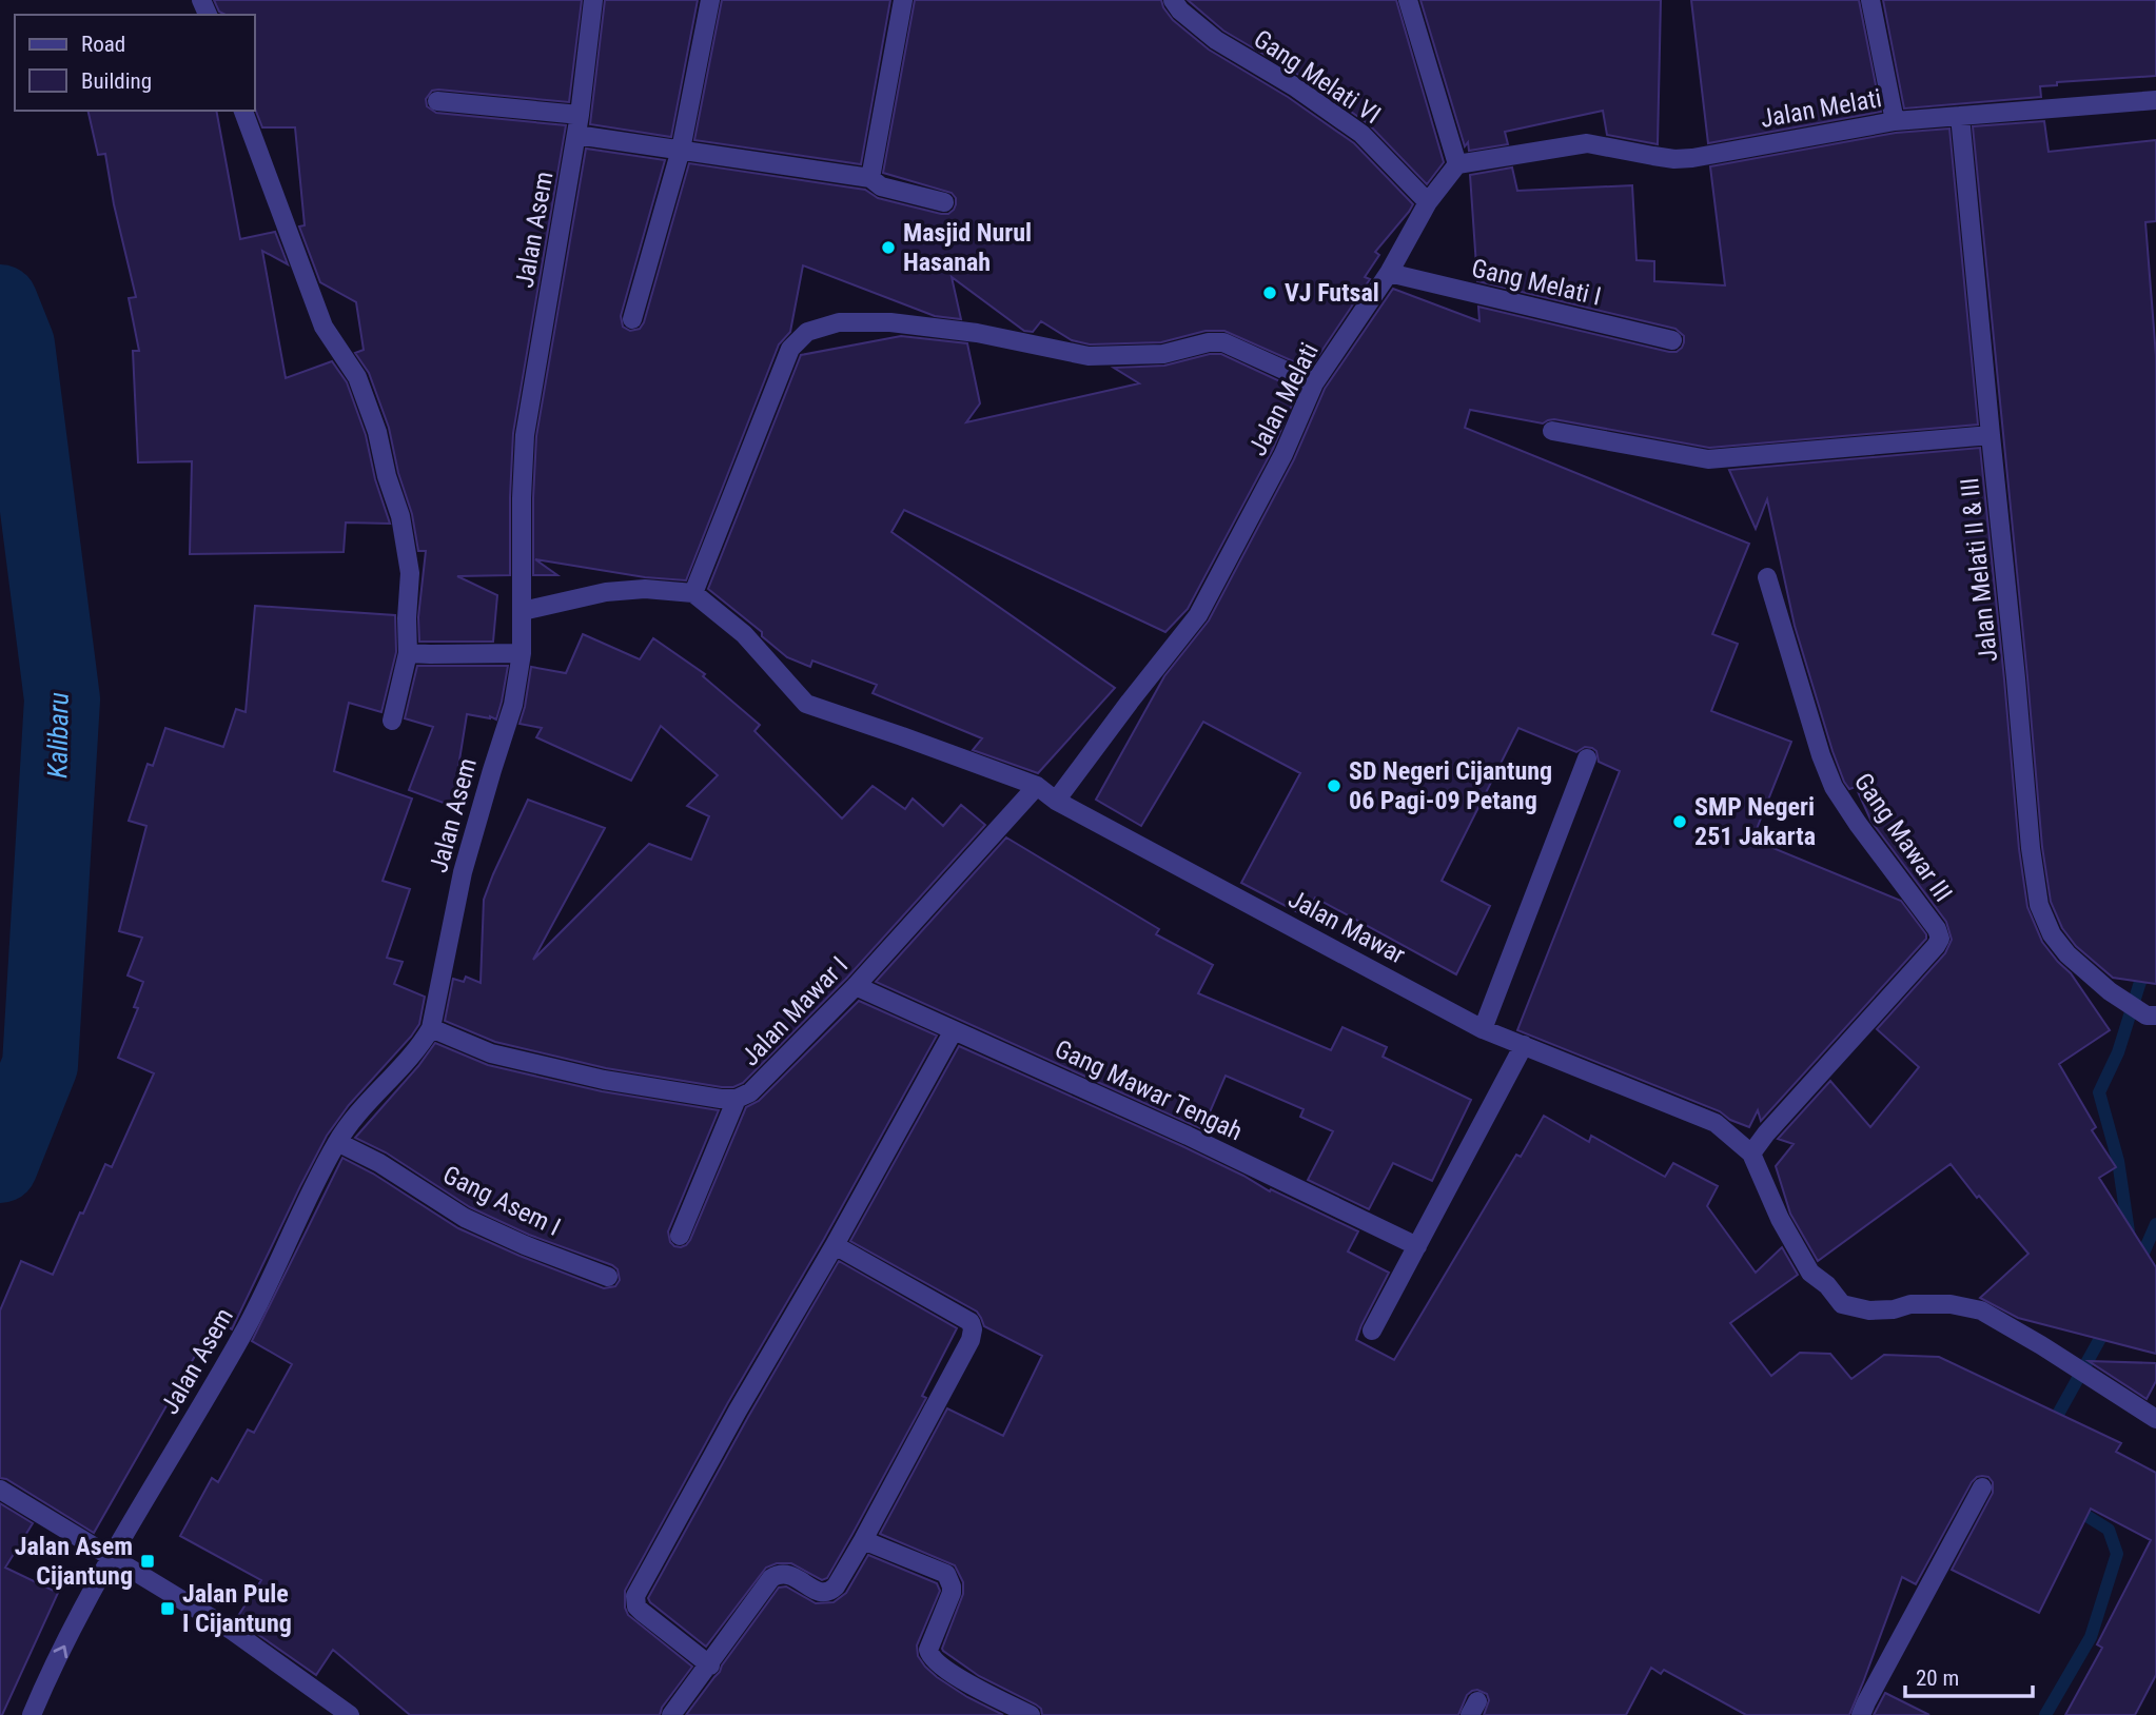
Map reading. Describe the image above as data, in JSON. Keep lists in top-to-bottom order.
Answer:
{
  "streets": {
    "street": [
      "Gang Melati VI",
      "Jalan Melati",
      "Jalan Asem",
      "Gang Melati I",
      "Jalan Melati II & III",
      "Gang Mawar III",
      "Jalan Mawar",
      "Jalan Mawar I",
      "Gang Mawar Tengah",
      "Gang Asem I"
    ]
  },
  "crossings": [
    ["Gang Melati VI", "Jalan Melati"],
    ["Jalan Melati", "Gang Melati I"],
    ["Jalan Melati", "Jalan Melati II & III"],
    ["Jalan Melati", "Jalan Mawar"],
    ["Jalan Asem", "Jalan Mawar I"],
    ["Jalan Asem", "Gang Asem I"],
    ["Gang Mawar III", "Jalan Mawar"],
    ["Jalan Mawar", "Jalan Mawar I"],
    ["Jalan Mawar I", "Gang Mawar Tengah"]
  ],
  "water": ["Kalibaru"],
  "places": {
    "other": [
      "Masjid Nurul Hasanah",
      "VJ Futsal",
      "SD Negeri Cijantung 06 Pagi-09 Petang",
      "SMP Negeri 251 Jakarta"
    ],
    "transit": ["Jalan Asem Cijantung", "Jalan Pule I Cijantung"]
  },
  "legend": ["Road", "Building"],
  "scale_bar": "20 m"
}
